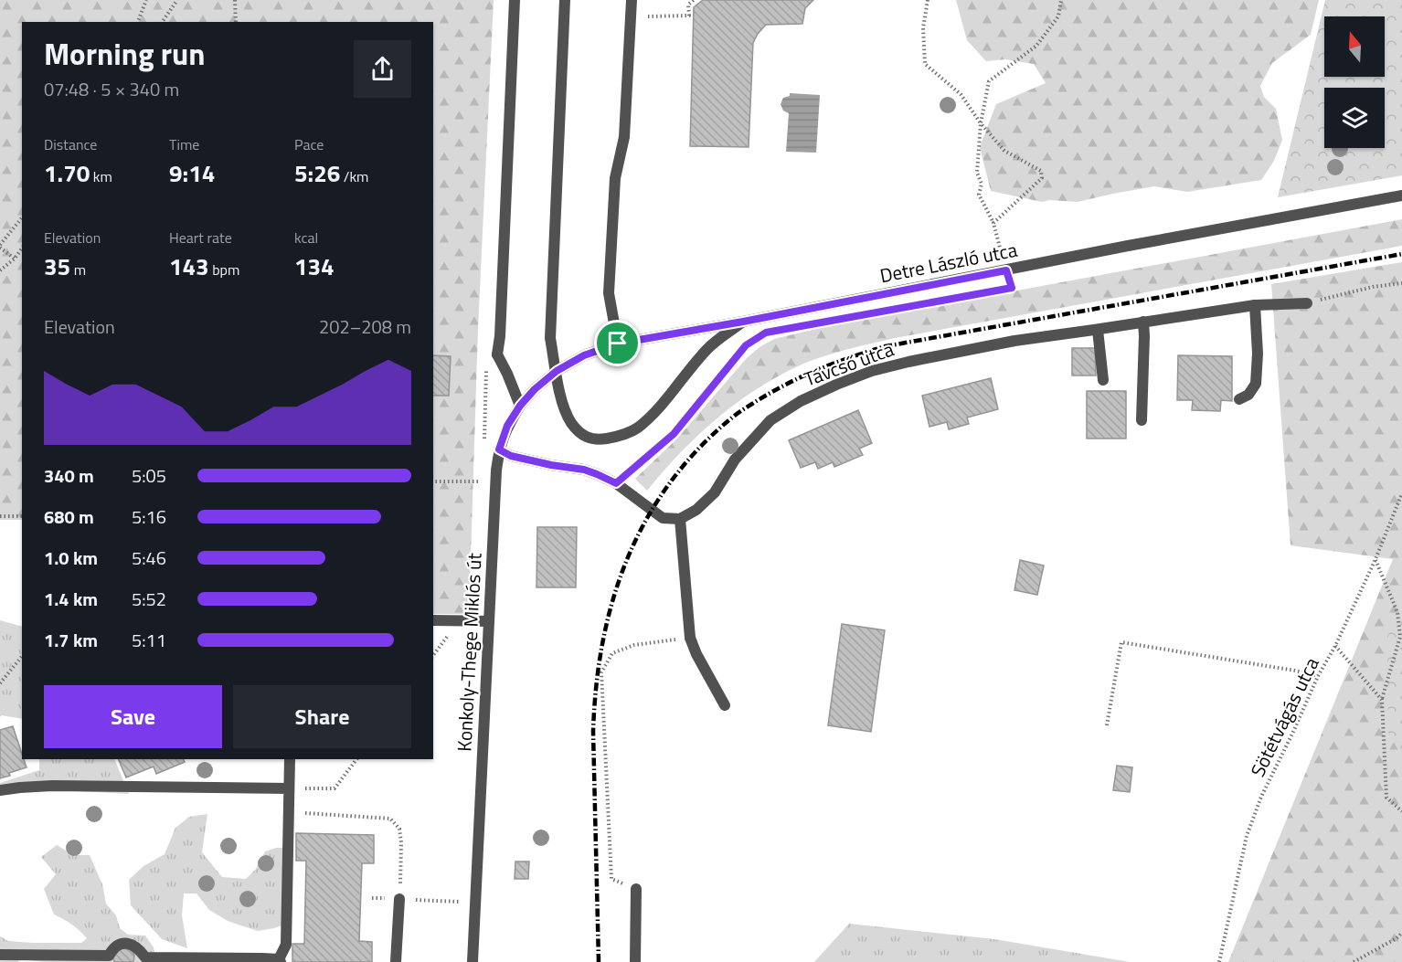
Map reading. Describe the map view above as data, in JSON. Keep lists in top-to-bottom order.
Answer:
{
  "streets": {
    "street": ["Detre László utca", "Távcső utca", "Konkoly-Thege Miklós út"],
    "path": ["Sötétvágás utca"]
  },
  "crossings": [
    ["Detre László utca", "Konkoly-Thege Miklós út"]
  ],
  "north": "top",
  "page": {
    "heading": ["Morning run", "07:48 · 5 × 340 m"],
    "stats": [
      ["Distance", "1.70 km"],
      ["Time", "9:14"],
      ["Pace", "5:26 /km"],
      ["Elevation", "35 m"],
      ["Heart rate", "143 bpm"],
      ["kcal", "134"]
    ],
    "chart": ["Elevation", "202–208 m"],
    "list": [
      {
        "name": "340 m",
        "note": "5:05"
      },
      {
        "name": "680 m",
        "note": "5:16"
      },
      {
        "name": "1.0 km",
        "note": "5:46"
      },
      {
        "name": "1.4 km",
        "note": "5:52"
      },
      {
        "name": "1.7 km",
        "note": "5:11"
      }
    ],
    "buttons": ["Save", "Share"]
  }
}
